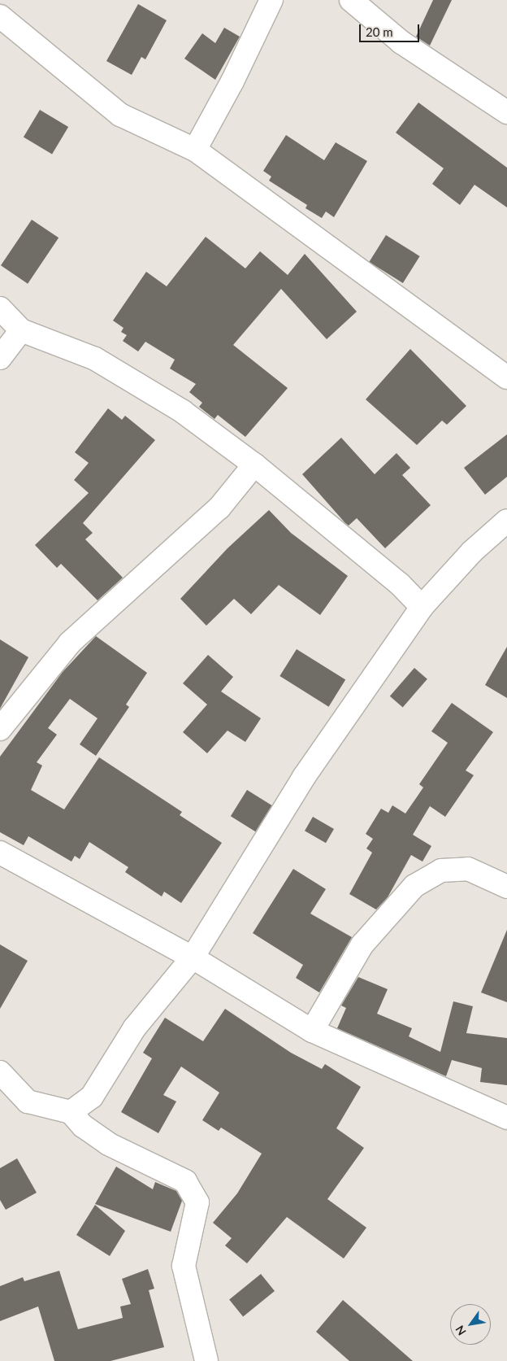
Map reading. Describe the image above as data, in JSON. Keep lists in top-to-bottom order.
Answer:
{
  "scale_bar": "20 m",
  "north": "bottom left"
}
